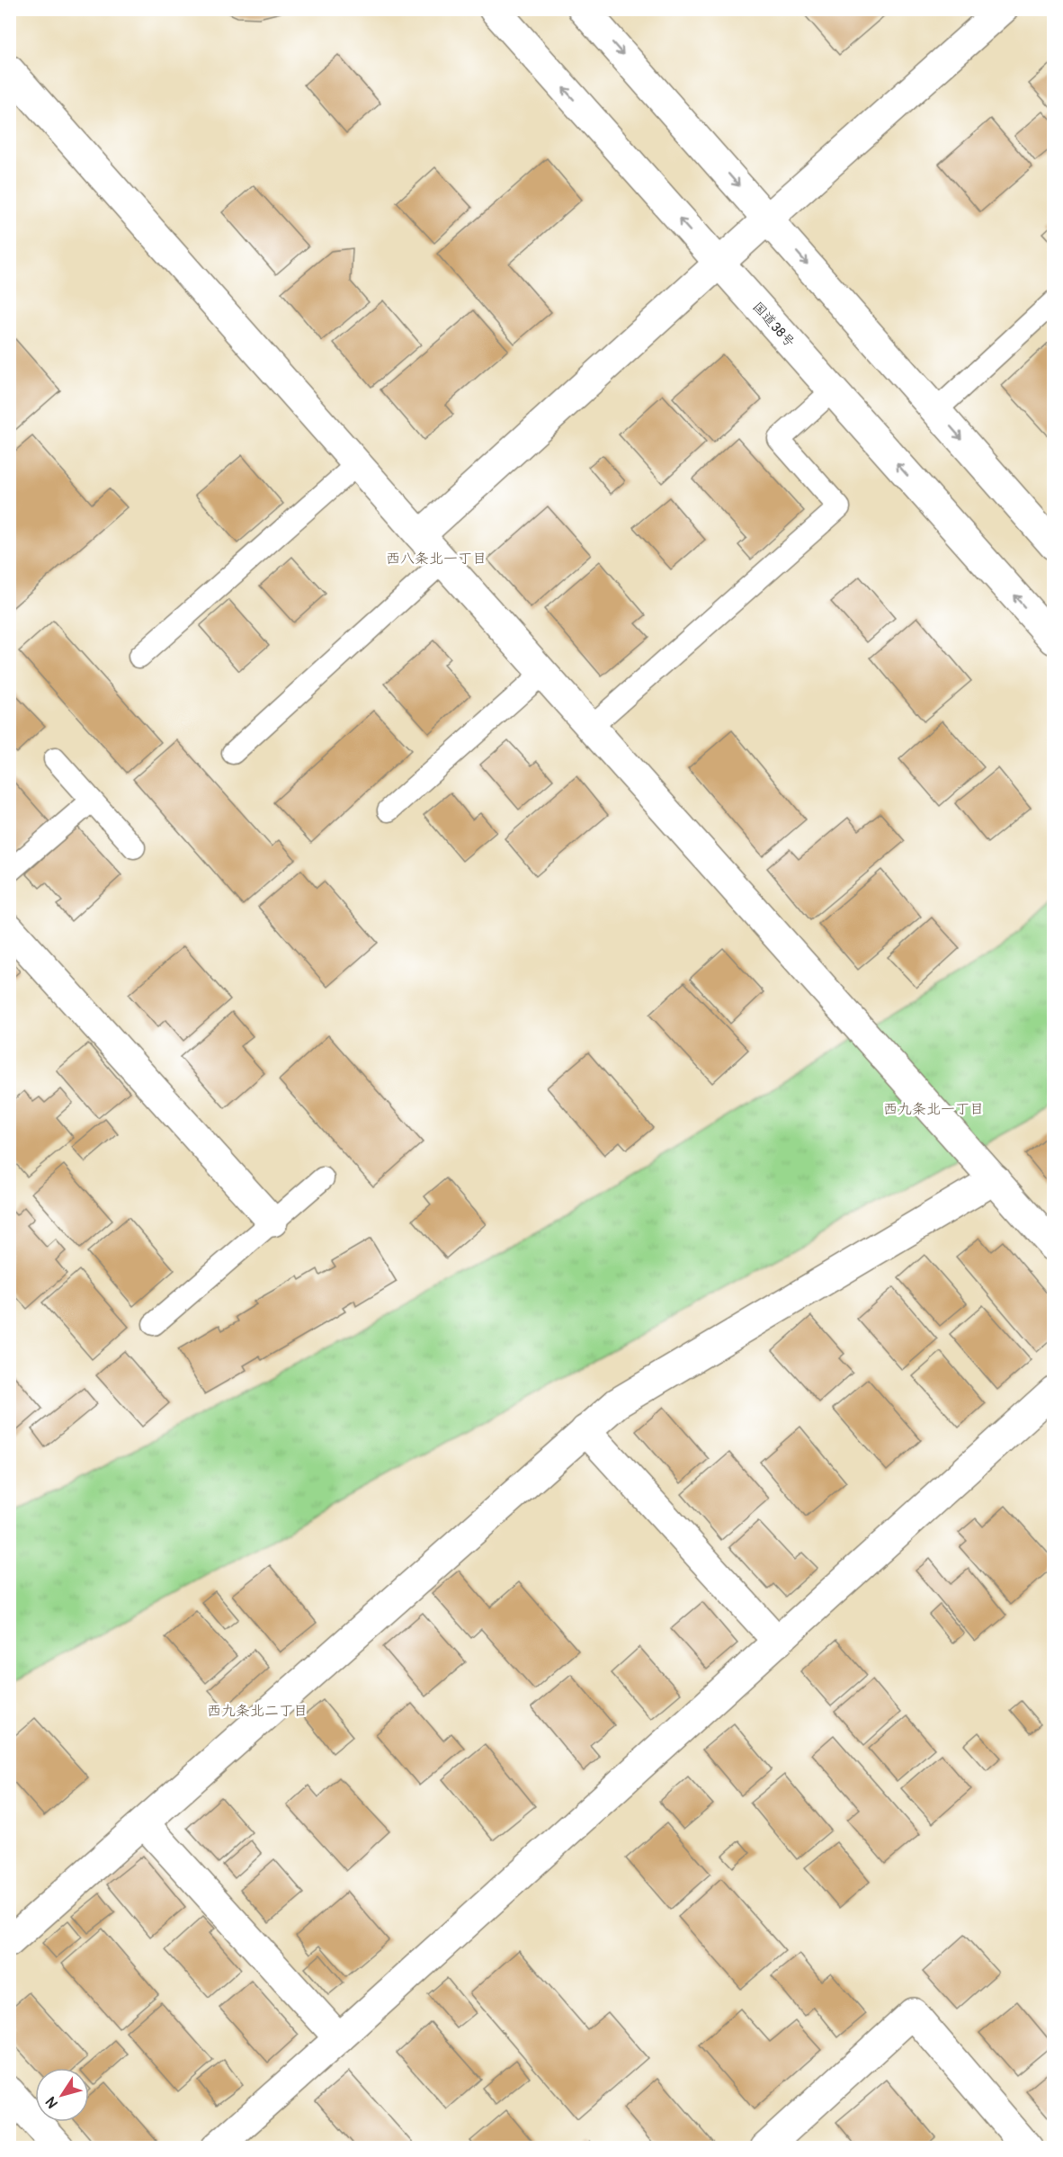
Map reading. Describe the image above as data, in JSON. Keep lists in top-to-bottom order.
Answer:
{
  "streets": {
    "main road": ["国道38号"]
  },
  "districts": ["西八条北一丁目", "西九条北一丁目", "西九条北二丁目"],
  "north": "bottom left"
}
